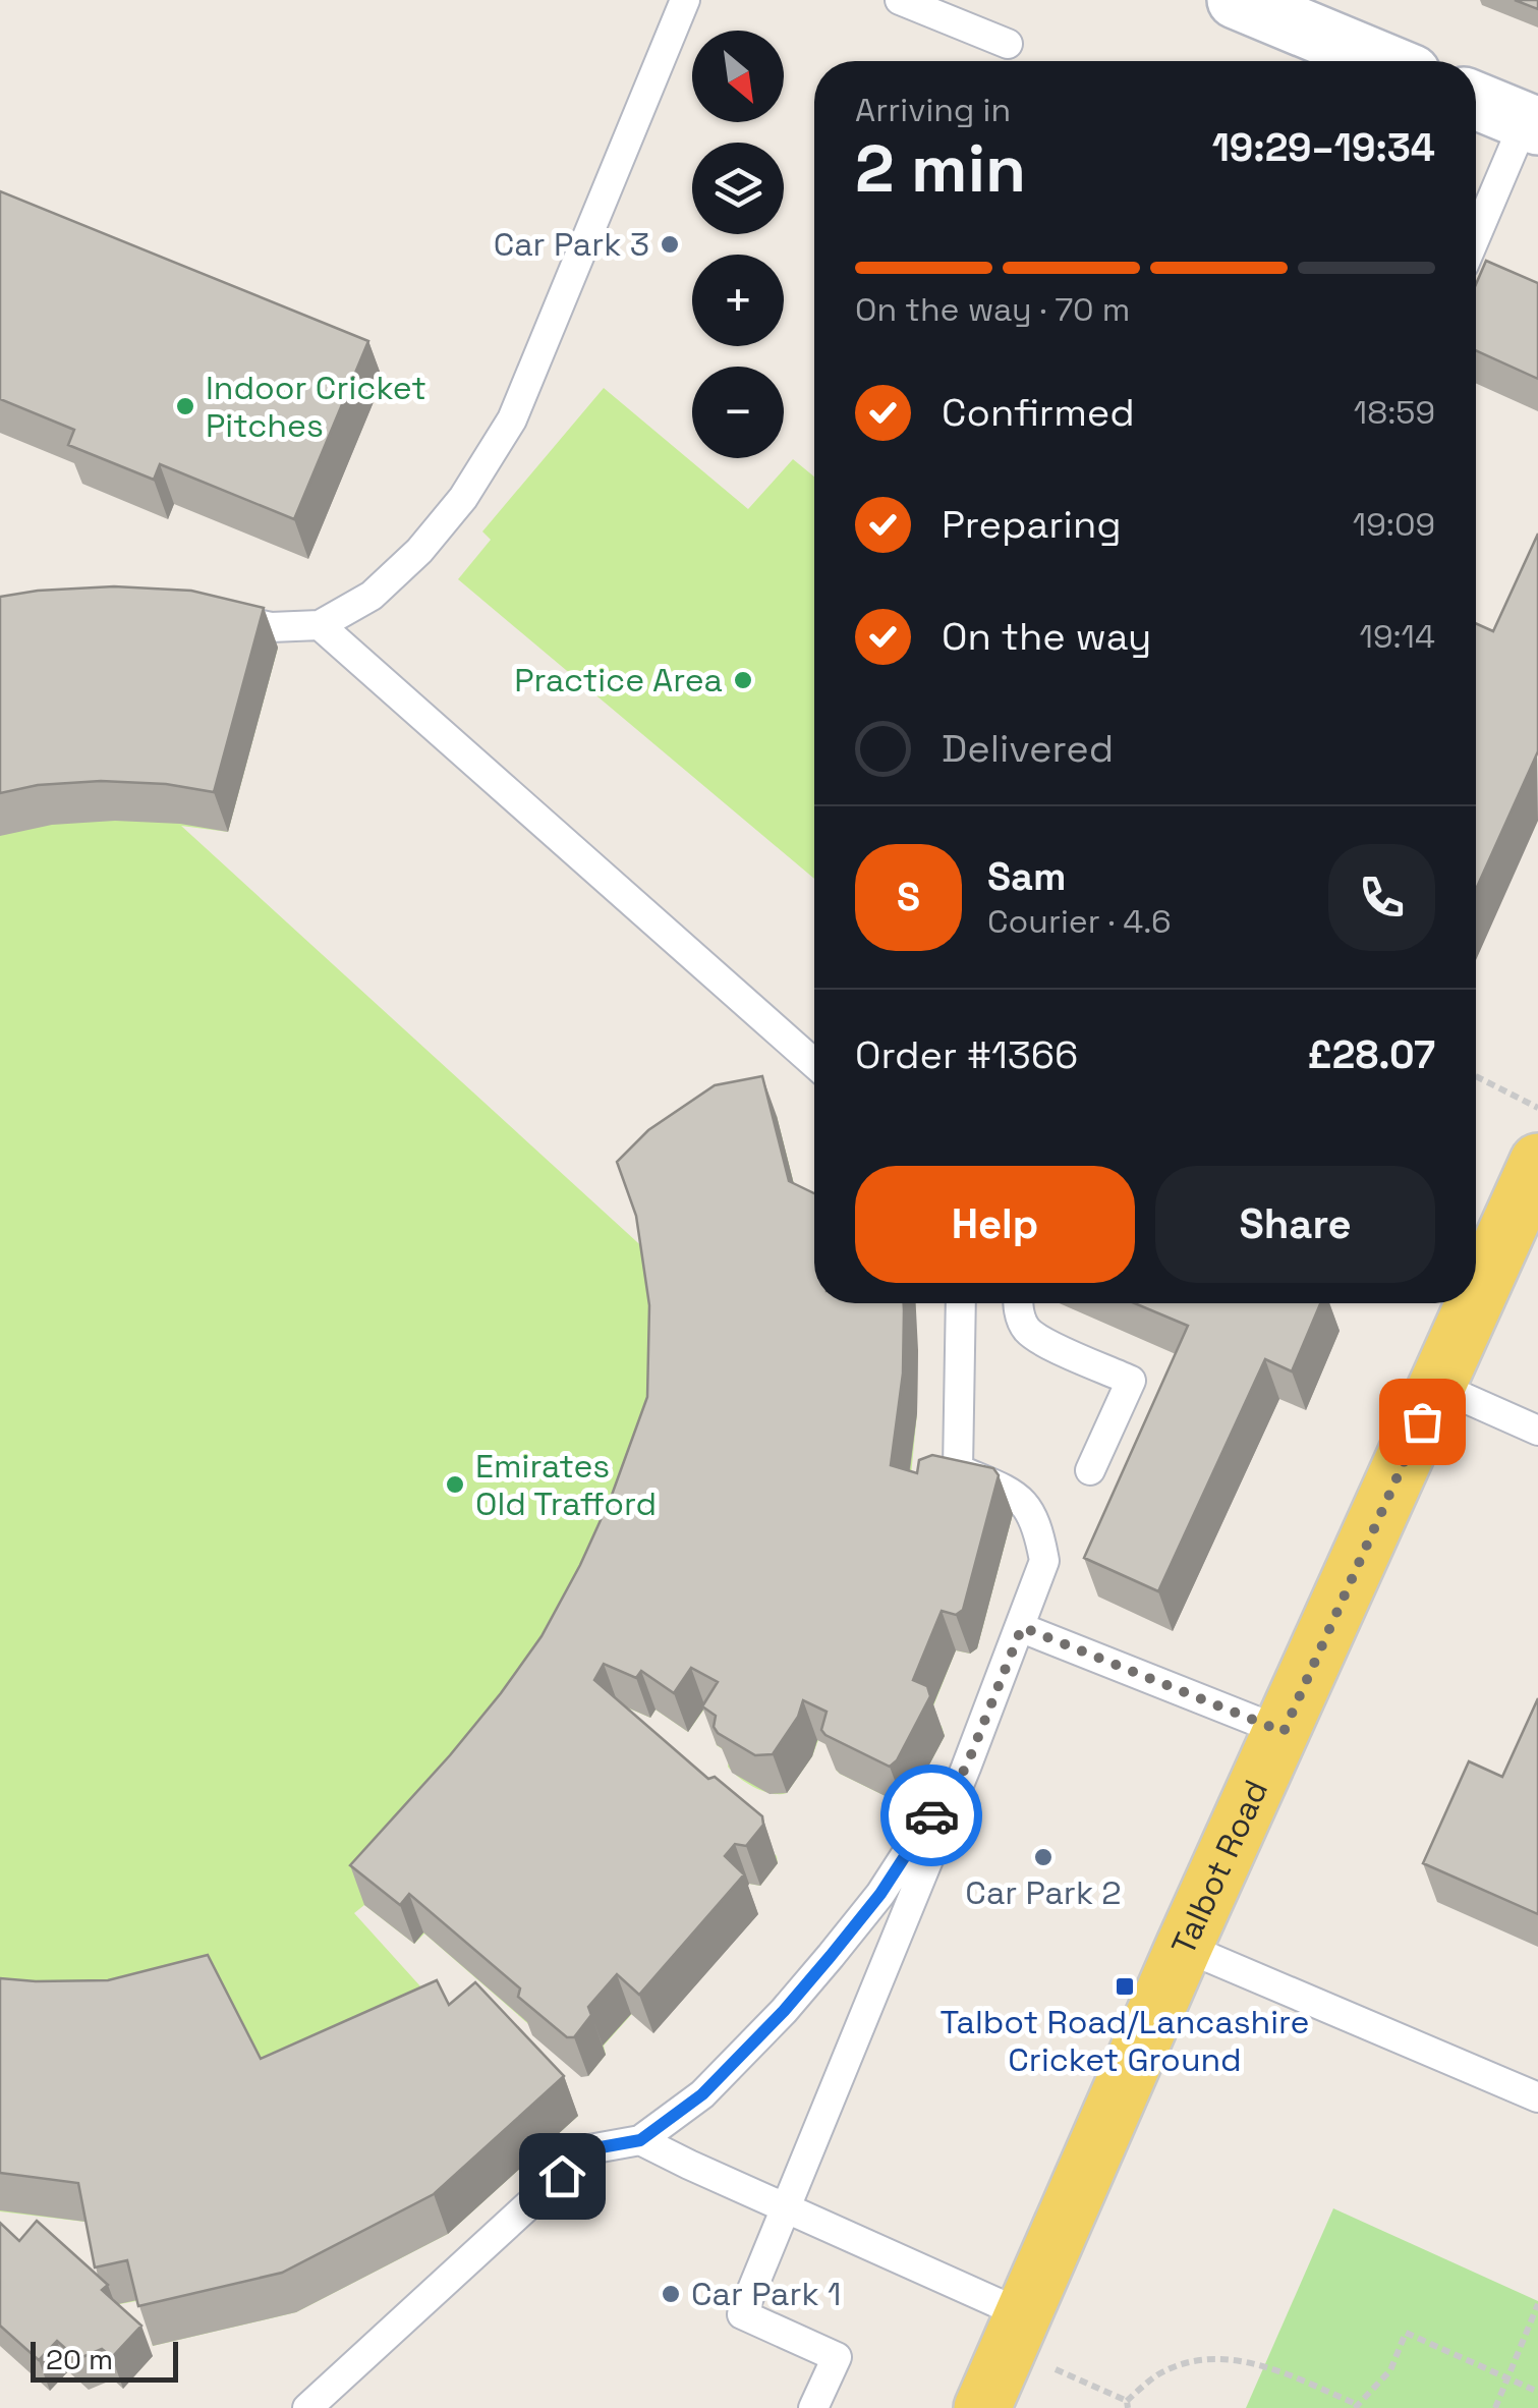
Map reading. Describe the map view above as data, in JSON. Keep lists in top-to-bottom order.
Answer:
{
  "streets": {
    "main road": ["Talbot Road"]
  },
  "places": {
    "other": [
      "Car Park 3",
      "Indoor Cricket Pitches",
      "Practice Area",
      "Emirates Old Trafford",
      "Car Park 2",
      "Car Park 1"
    ],
    "transit": ["Talbot Road/Lancashire Cricket Ground"]
  },
  "scale_bar": "20 m",
  "north": "bottom right",
  "page": {
    "map_buttons": ["+", "−"],
    "heading": ["2 min", "Arriving in", "19:29–19:34"],
    "panel": [
      "Sam",
      "Courier · 4.6",
      "Order #1366",
      "£28.07"
    ],
    "bar": "On the way · 70 m",
    "list": [
      ["Confirmed", "18:59"],
      ["Preparing", "19:09"],
      ["On the way", "19:14"],
      "Delivered"
    ],
    "round": "S",
    "buttons": ["Help", "Share"],
    "scale": "20 m"
  }
}
